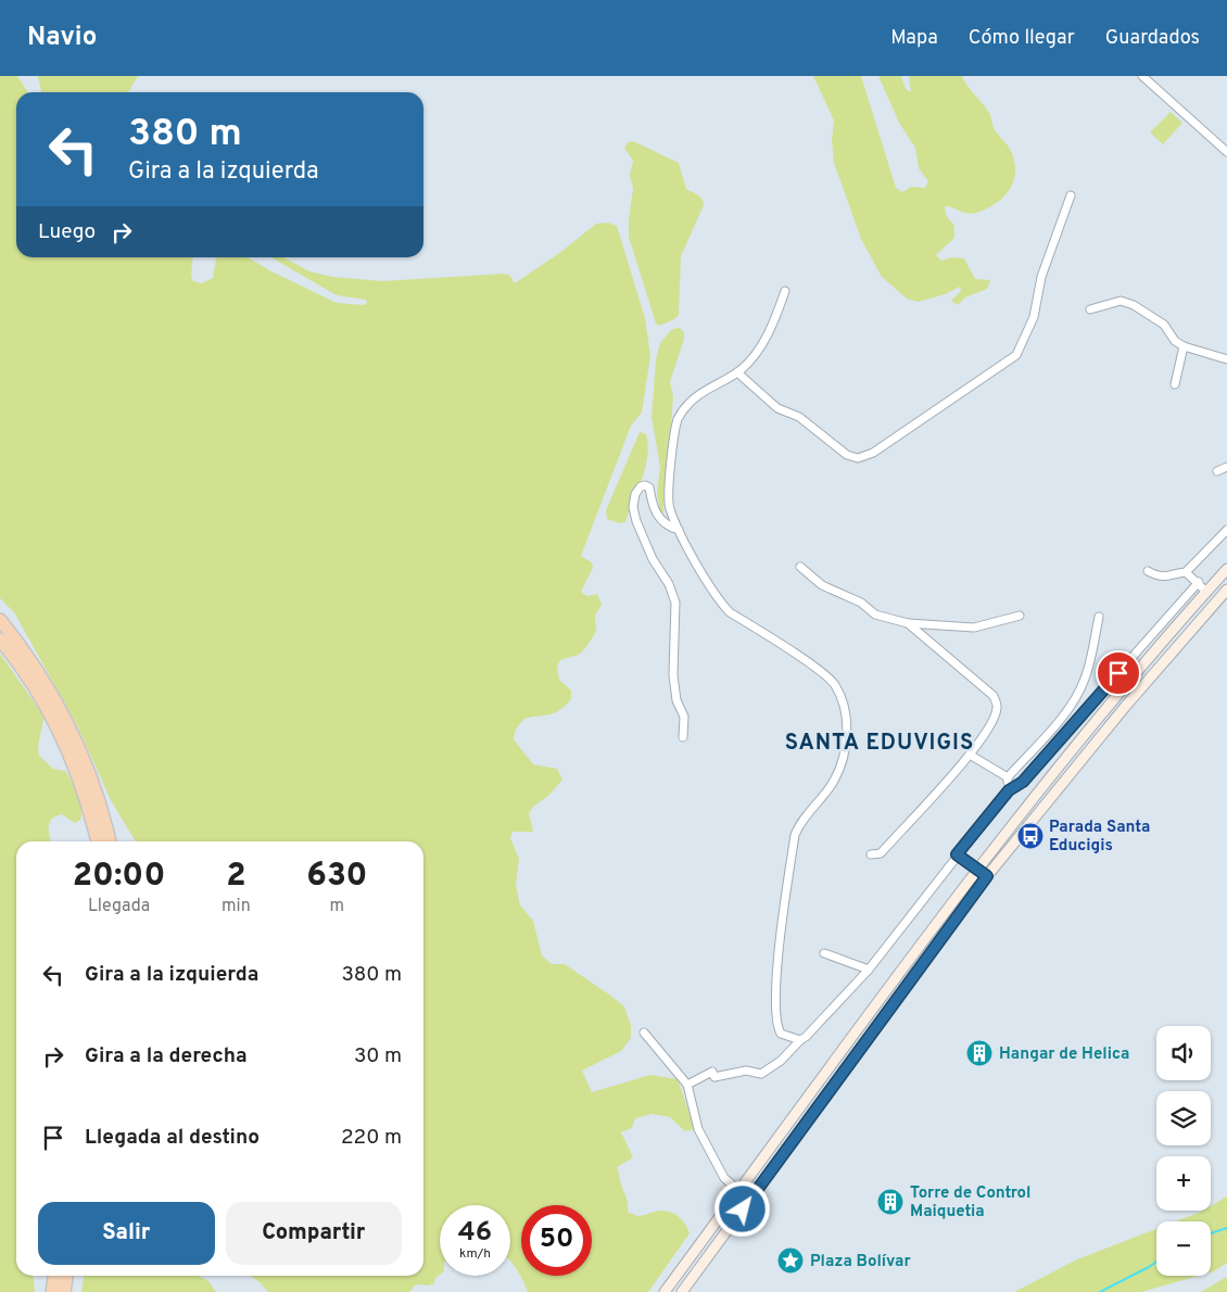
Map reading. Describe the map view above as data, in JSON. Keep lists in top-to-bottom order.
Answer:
{
  "districts": ["SANTA EDUVIGIS"],
  "places": {
    "bus stop": ["Parada Santa Educigis"],
    "building": ["Hangar de Helica", "Torre de Control Maiquetia"],
    "place": ["Plaza Bolívar"]
  },
  "page": {
    "header": "Navio",
    "nav": ["Mapa", "Cómo llegar", "Guardados"],
    "turn": ["380 m", "Gira a la izquierda"],
    "then": "Luego",
    "eta": [
      "20:00",
      "Llegada",
      "2",
      "min",
      "630",
      "m"
    ],
    "list": [
      {
        "name": "Gira a la izquierda",
        "value": "380 m"
      },
      {
        "name": "Gira a la derecha",
        "value": "30 m"
      },
      {
        "name": "Llegada al destino",
        "value": "220 m"
      }
    ],
    "map_buttons": ["+", "−"],
    "buttons": ["Salir", "Compartir"],
    "speed": "46 km/h",
    "limit": "50"
  }
}
